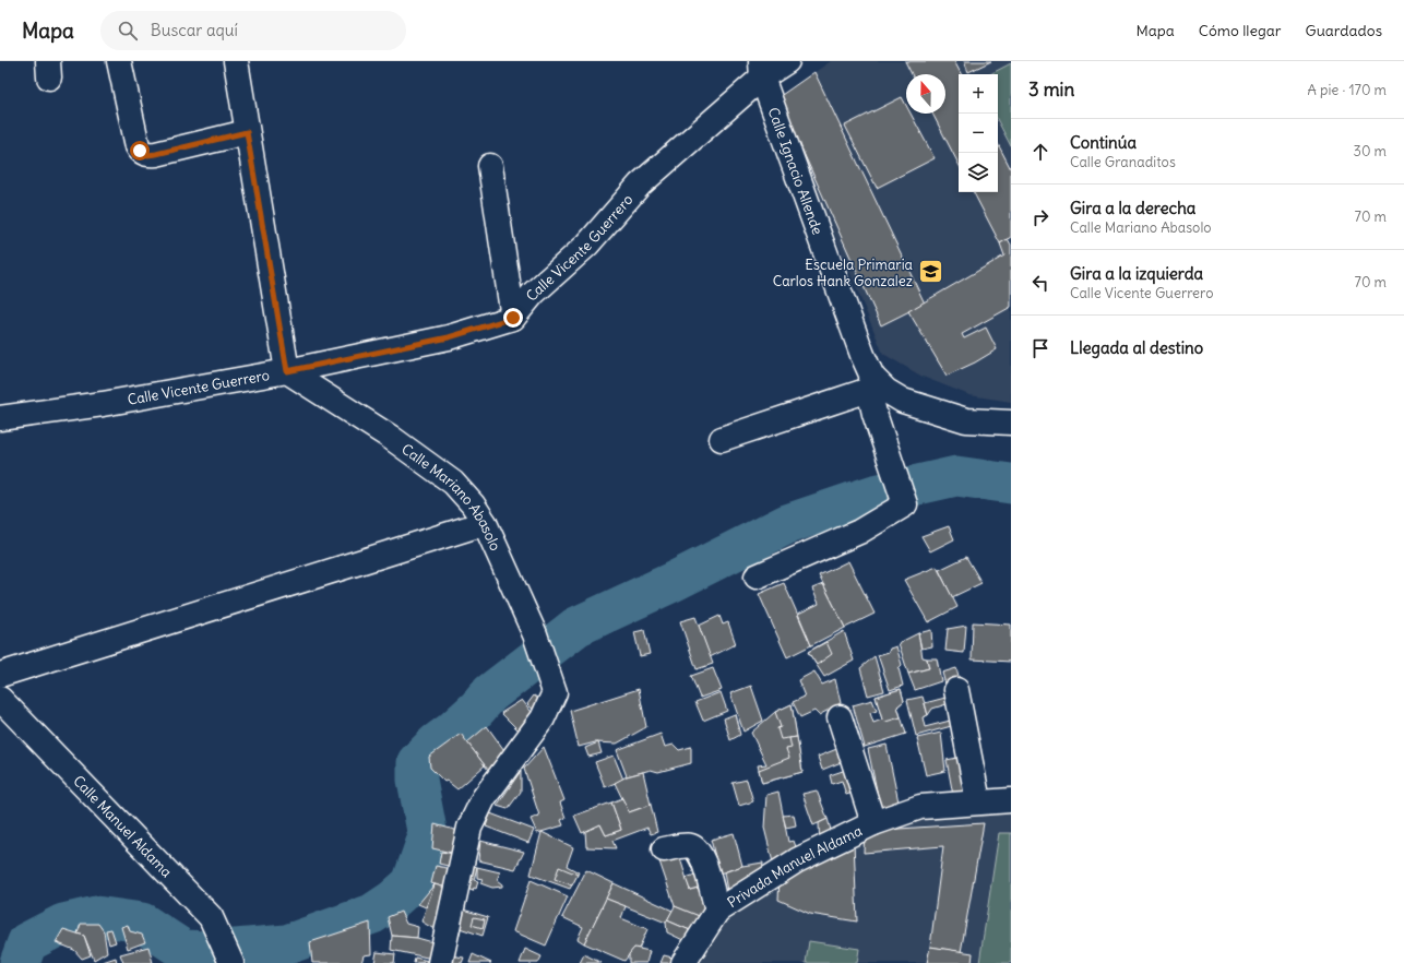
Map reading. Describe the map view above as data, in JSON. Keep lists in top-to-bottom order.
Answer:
{
  "streets": {
    "street": [
      "Calle Ignacio Allende",
      "Calle Vicente Guerrero",
      "Calle Mariano Abasolo",
      "Calle Manuel Aldama",
      "Privada Manuel Aldama"
    ]
  },
  "crossings": [
    ["Calle Ignacio Allende", "Calle Vicente Guerrero"],
    ["Calle Vicente Guerrero", "Calle Mariano Abasolo"]
  ],
  "places": {
    "school or university": ["Escuela Primaria Carlos Hank Gonzalez"]
  },
  "north": "top",
  "page": {
    "header": "Mapa",
    "search": "Buscar aquí",
    "nav": ["Mapa", "Cómo llegar", "Guardados"],
    "heading": ["3 min", "A pie · 170 m"],
    "map_buttons": ["+", "−"],
    "list": [
      ["Continúa", "Calle Granaditos", "30 m"],
      ["Gira a la derecha", "Calle Mariano Abasolo", "70 m"],
      ["Gira a la izquierda", "Calle Vicente Guerrero", "70 m"],
      "Llegada al destino"
    ]
  }
}
